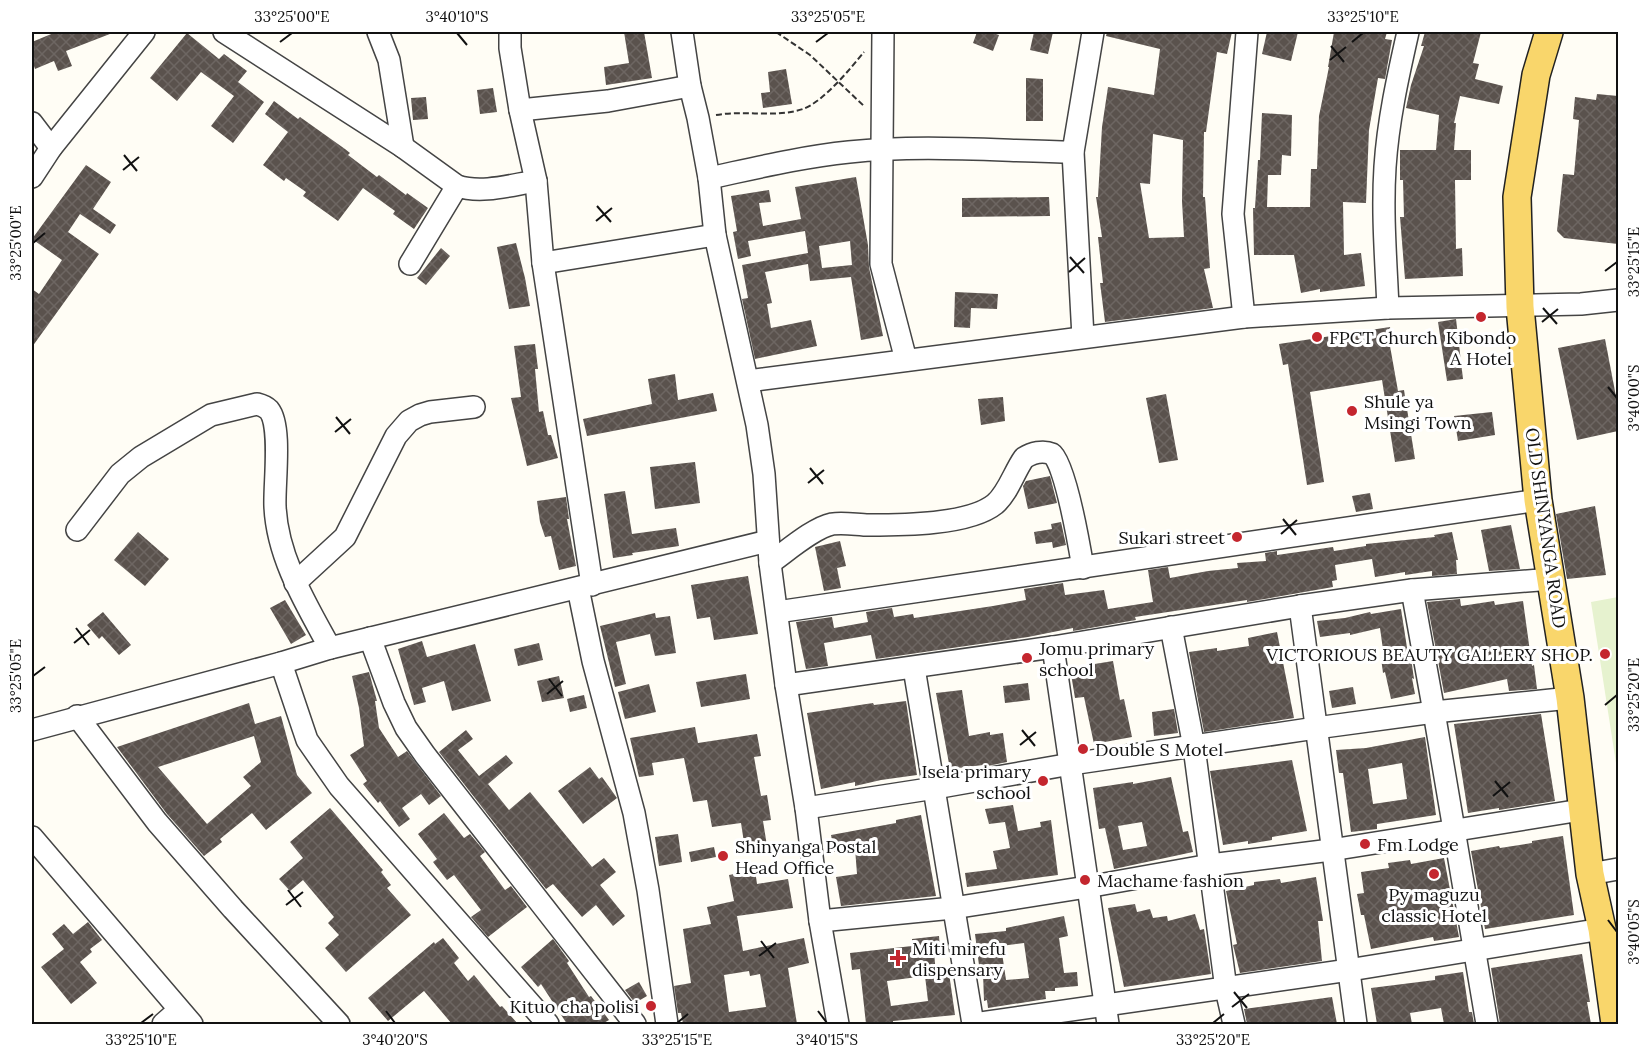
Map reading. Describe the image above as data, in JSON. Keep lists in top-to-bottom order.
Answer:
{
  "streets": {
    "main road": ["OLD SHINYANGA ROAD"]
  },
  "places": {
    "other": [
      "Kibondo A Hotel",
      "FPCT church",
      "Shule ya Msingi Town",
      "Sukari street",
      "VICTORIOUS BEAUTY GALLERY SHOP.",
      "Jomu primary school",
      "Double S Motel",
      "Isela primary school",
      "Fm Lodge",
      "Shinyanga Postal Head Office",
      "Py maguzu classic Hotel",
      "Machame fashion",
      "Kituo cha polisi"
    ],
    "health": ["Miti mirefu dispensary"]
  },
  "coordinates": [
    "33°25'00\"E",
    "3°40'10\"S",
    "33°25'05\"E",
    "33°25'10\"E",
    "33°25'15\"E",
    "3°40'00\"S",
    "33°25'20\"E",
    "3°40'05\"S",
    "3°40'20\"S",
    "3°40'15\"S"
  ]
}
